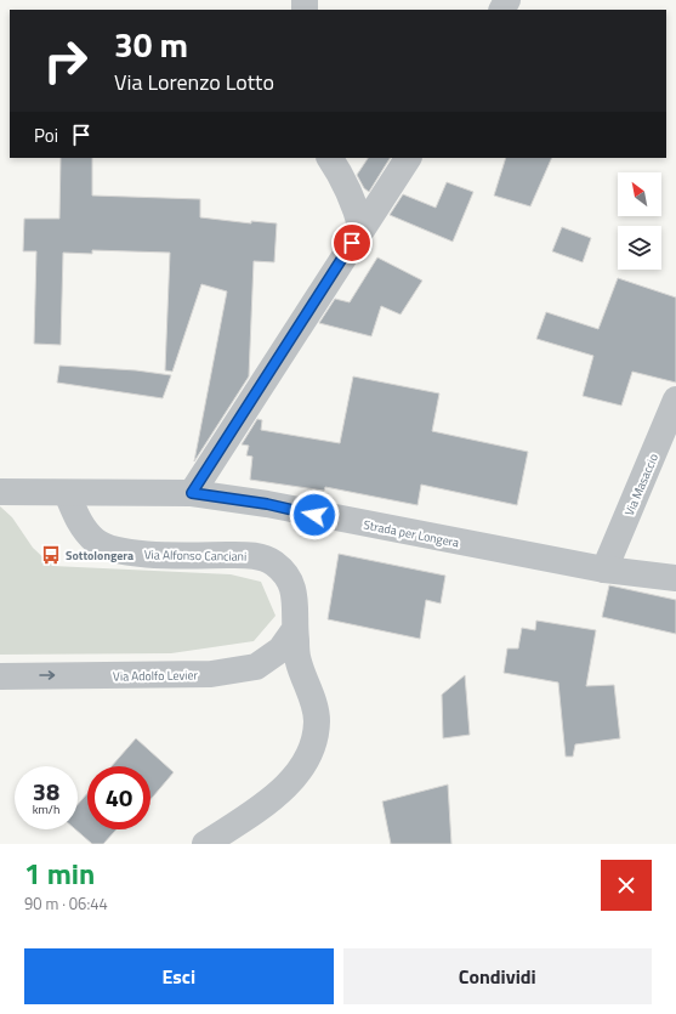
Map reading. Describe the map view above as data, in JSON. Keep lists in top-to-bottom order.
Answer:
{
  "streets": {
    "street": [
      "Via Masaccio",
      "Strada per Longera",
      "Via Alfonso Canciani",
      "Via Adolfo Levier"
    ]
  },
  "crossings": [
    ["Via Masaccio", "Strada per Longera"],
    ["Strada per Longera", "Via Alfonso Canciani"],
    ["Via Alfonso Canciani", "Via Adolfo Levier"]
  ],
  "one_way": ["Via Adolfo Levier"],
  "places": {
    "bus stop": ["Sottolongera"]
  },
  "north": "top left",
  "page": {
    "turn": ["30 m", "Via Lorenzo Lotto"],
    "then": "Poi",
    "speed": "38 km/h",
    "limit": "40",
    "heading": ["1 min", "90 m · 06:44"],
    "buttons": ["Esci", "Condividi"]
  }
}
